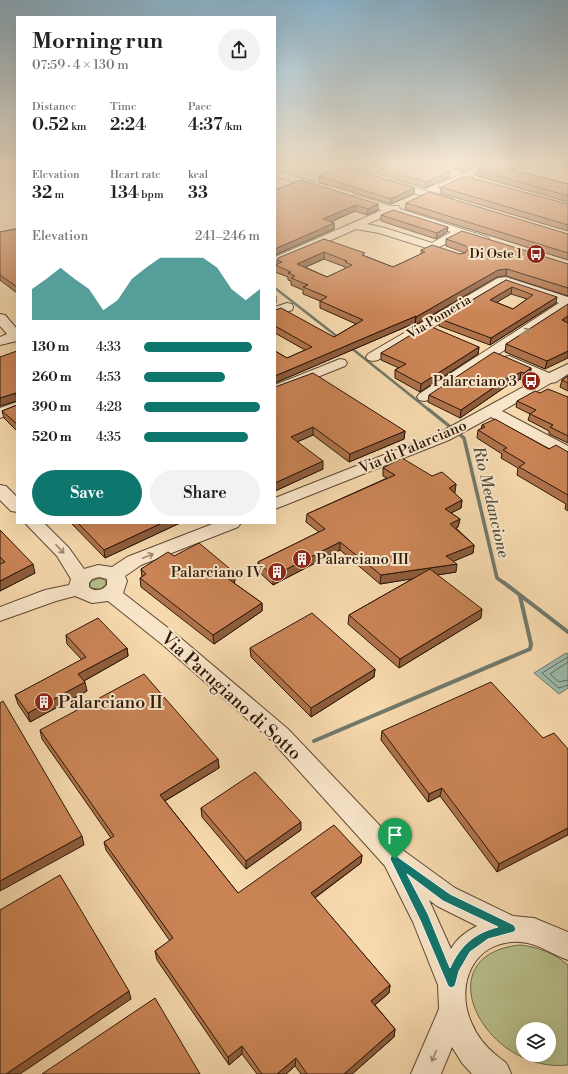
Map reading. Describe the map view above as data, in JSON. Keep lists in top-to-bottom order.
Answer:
{
  "streets": {
    "street": ["Via Pomeria", "Via di Palarciano", "Via Parugiano di Sotto"]
  },
  "water": ["Rio Medancione"],
  "places": {
    "bus stop": ["Di Oste 1", "Palarciano 3"],
    "building": ["Palarciano III", "Palarciano IV", "Palarciano II"]
  },
  "page": {
    "heading": ["Morning run", "07:59 · 4 × 130 m"],
    "stats": [
      ["Distance", "0.52 km"],
      ["Time", "2:24"],
      ["Pace", "4:37 /km"],
      ["Elevation", "32 m"],
      ["Heart rate", "134 bpm"],
      ["kcal", "33"]
    ],
    "chart": ["Elevation", "241–246 m"],
    "list": [
      {
        "name": "130 m",
        "note": "4:33"
      },
      {
        "name": "260 m",
        "note": "4:53"
      },
      {
        "name": "390 m",
        "note": "4:28"
      },
      {
        "name": "520 m",
        "note": "4:35"
      }
    ],
    "buttons": ["Save", "Share"]
  }
}
